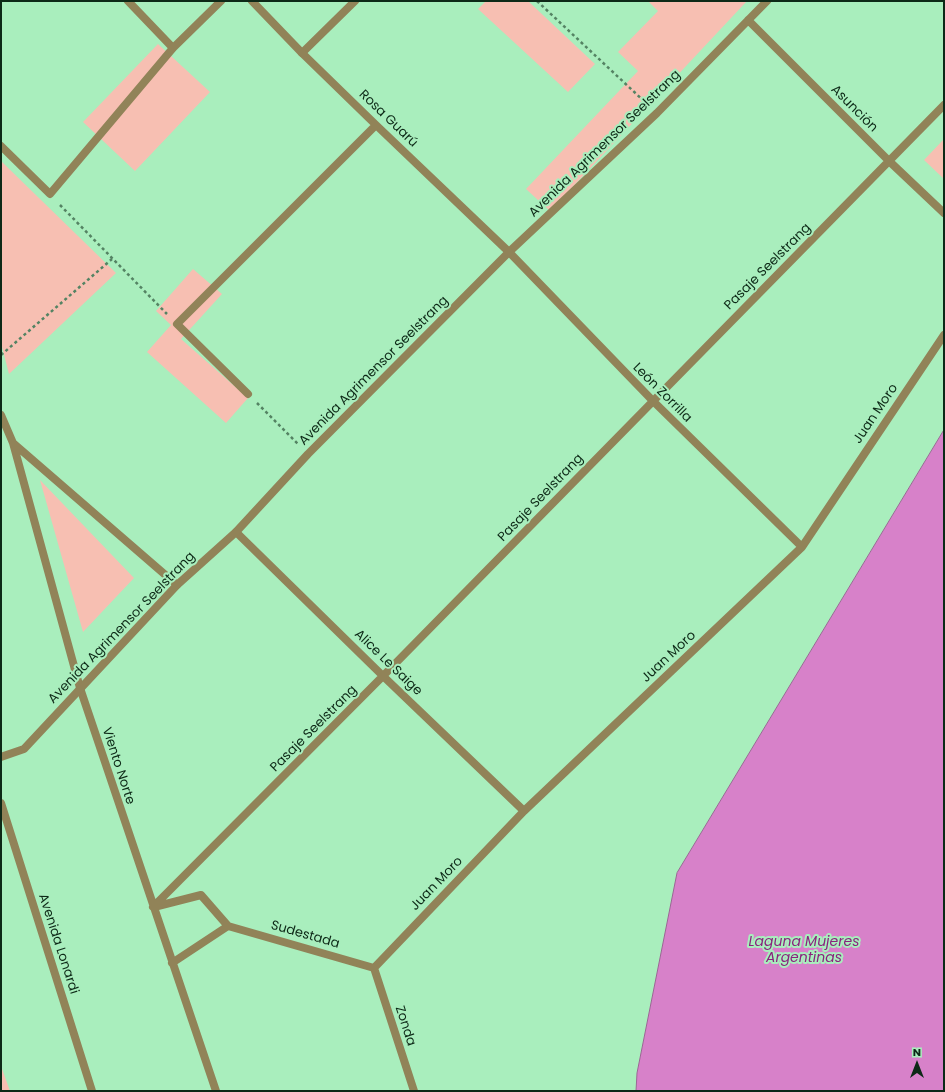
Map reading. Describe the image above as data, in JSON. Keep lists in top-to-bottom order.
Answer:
{
  "streets": {
    "street": [
      "Asunción",
      "Rosa Guarú",
      "Avenida Agrimensor Seelstrang",
      "Pasaje Seelstrang",
      "León Zorrilla",
      "Juan Moro",
      "Alice Le Saige",
      "Viento Norte",
      "Sudestada",
      "Avenida Lonardi",
      "Zonda"
    ]
  },
  "crossings": [
    ["Asunción", "Avenida Agrimensor Seelstrang"],
    ["Asunción", "Pasaje Seelstrang"],
    ["Rosa Guarú", "Avenida Agrimensor Seelstrang"],
    ["Rosa Guarú", "León Zorrilla"],
    ["Avenida Agrimensor Seelstrang", "León Zorrilla"],
    ["Avenida Agrimensor Seelstrang", "Alice Le Saige"],
    ["Avenida Agrimensor Seelstrang", "Viento Norte"],
    ["Pasaje Seelstrang", "León Zorrilla"],
    ["Pasaje Seelstrang", "Alice Le Saige"],
    ["Pasaje Seelstrang", "Viento Norte"],
    ["León Zorrilla", "Juan Moro"],
    ["Juan Moro", "Alice Le Saige"],
    ["Juan Moro", "Sudestada"],
    ["Juan Moro", "Zonda"],
    ["Sudestada", "Zonda"]
  ],
  "water": ["Laguna Mujeres Argentinas"],
  "north": "top"
}
